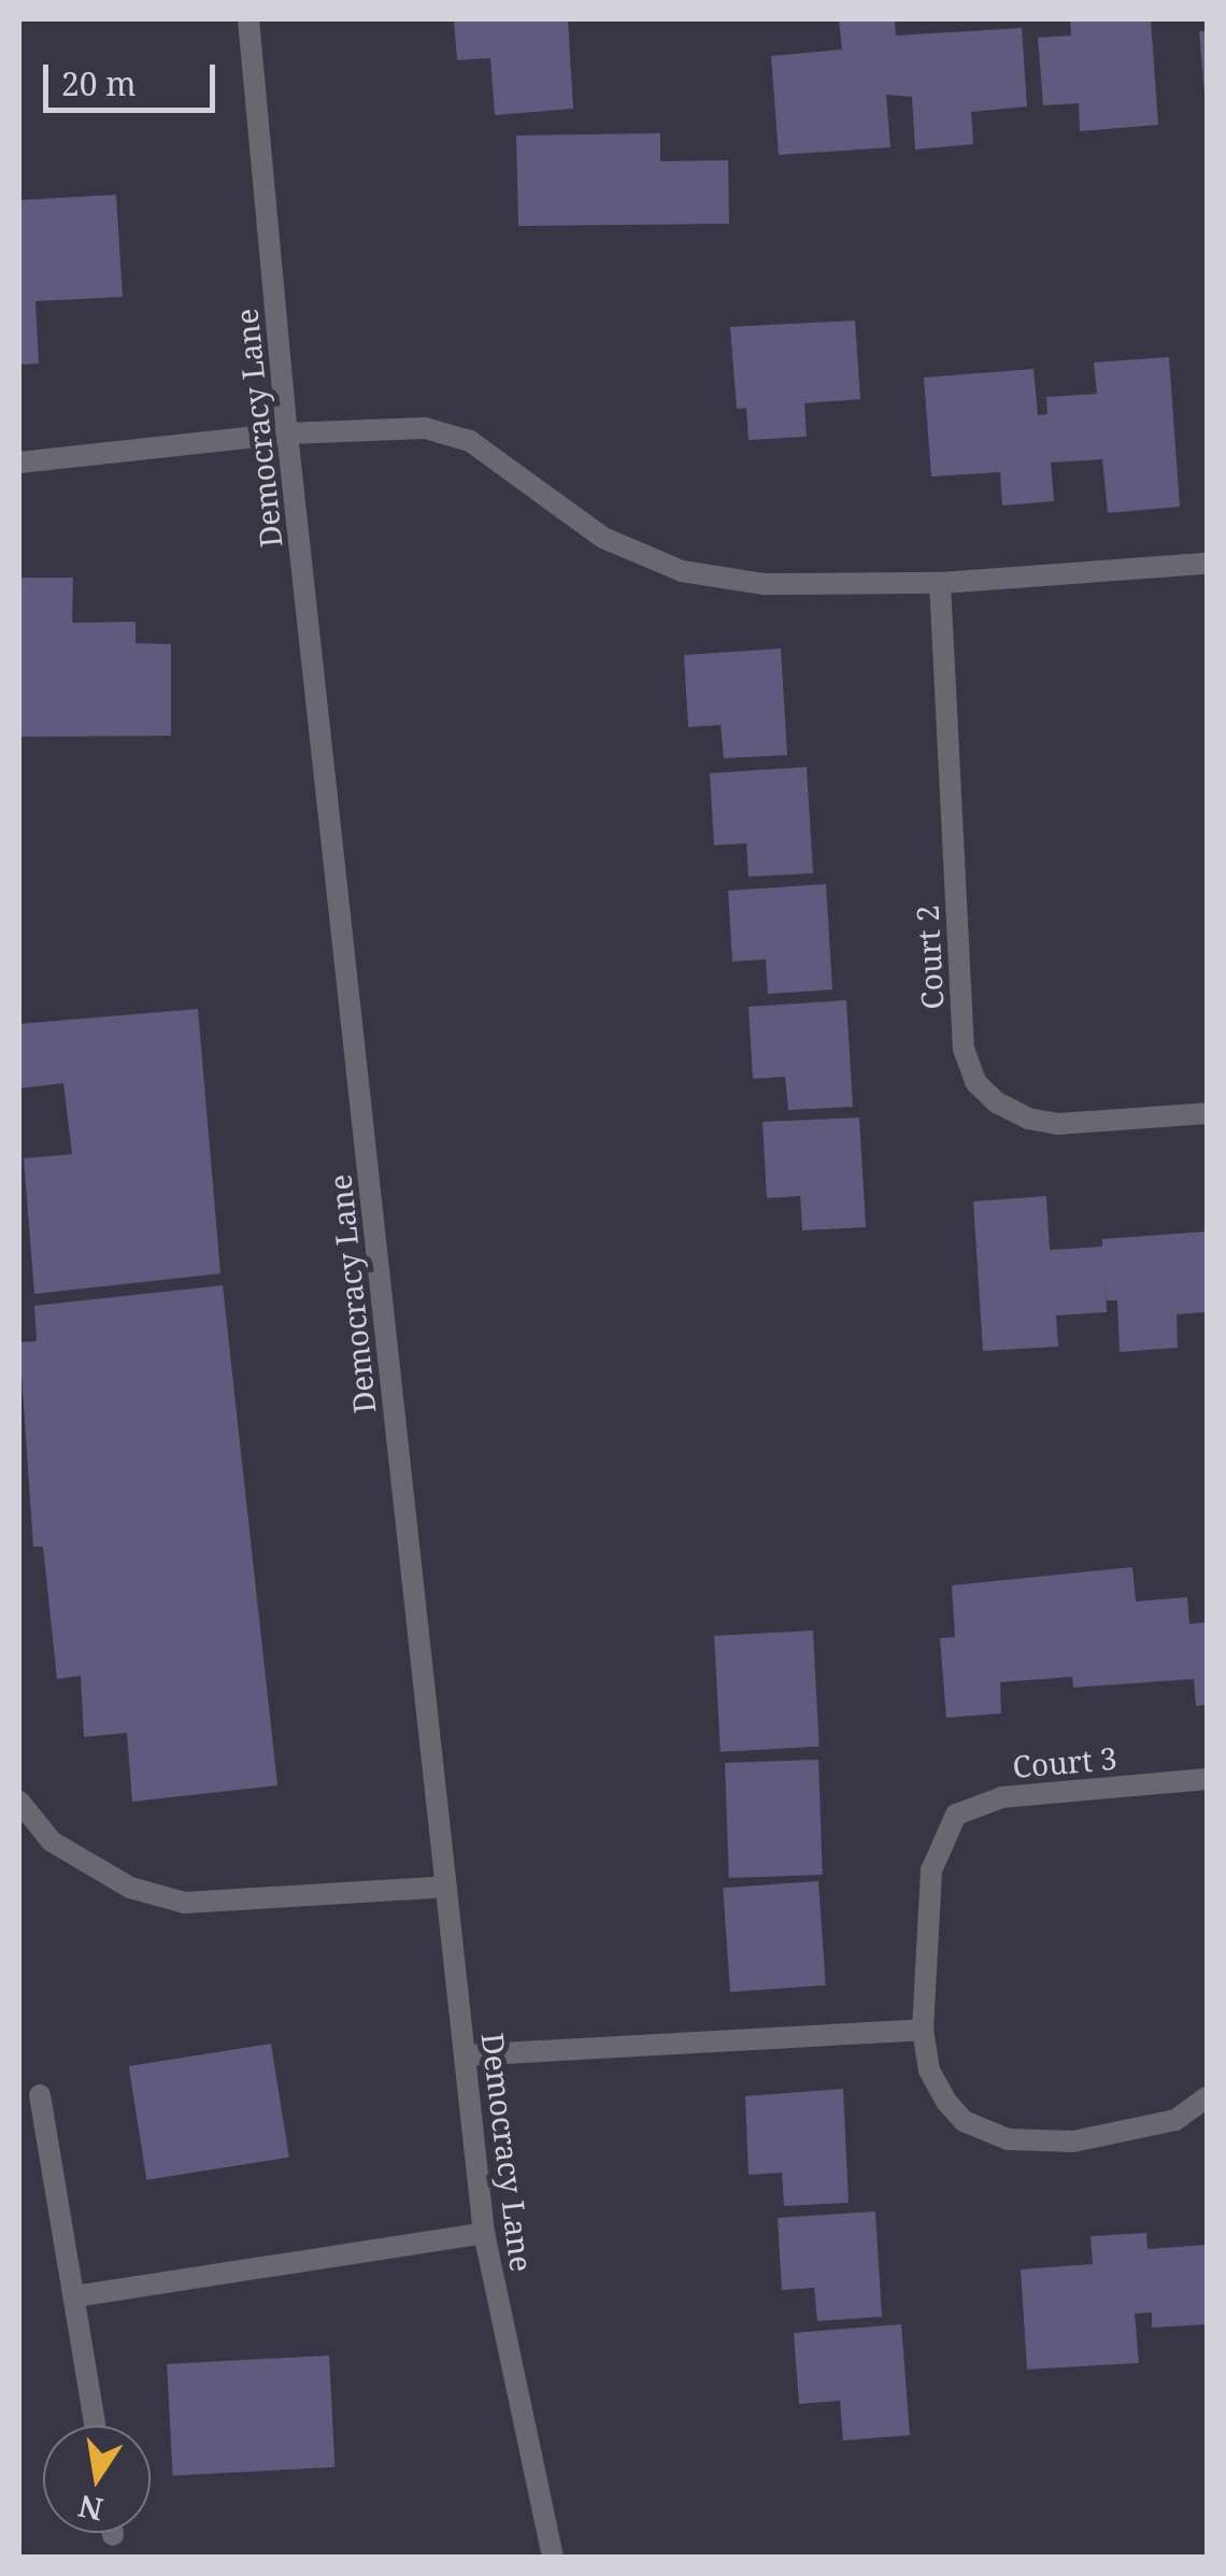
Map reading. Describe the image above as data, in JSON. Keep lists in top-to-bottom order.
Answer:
{
  "streets": {
    "street": ["Democracy Lane", "Court 2", "Court 3"]
  },
  "scale_bar": "20 m",
  "north": "bottom"
}
